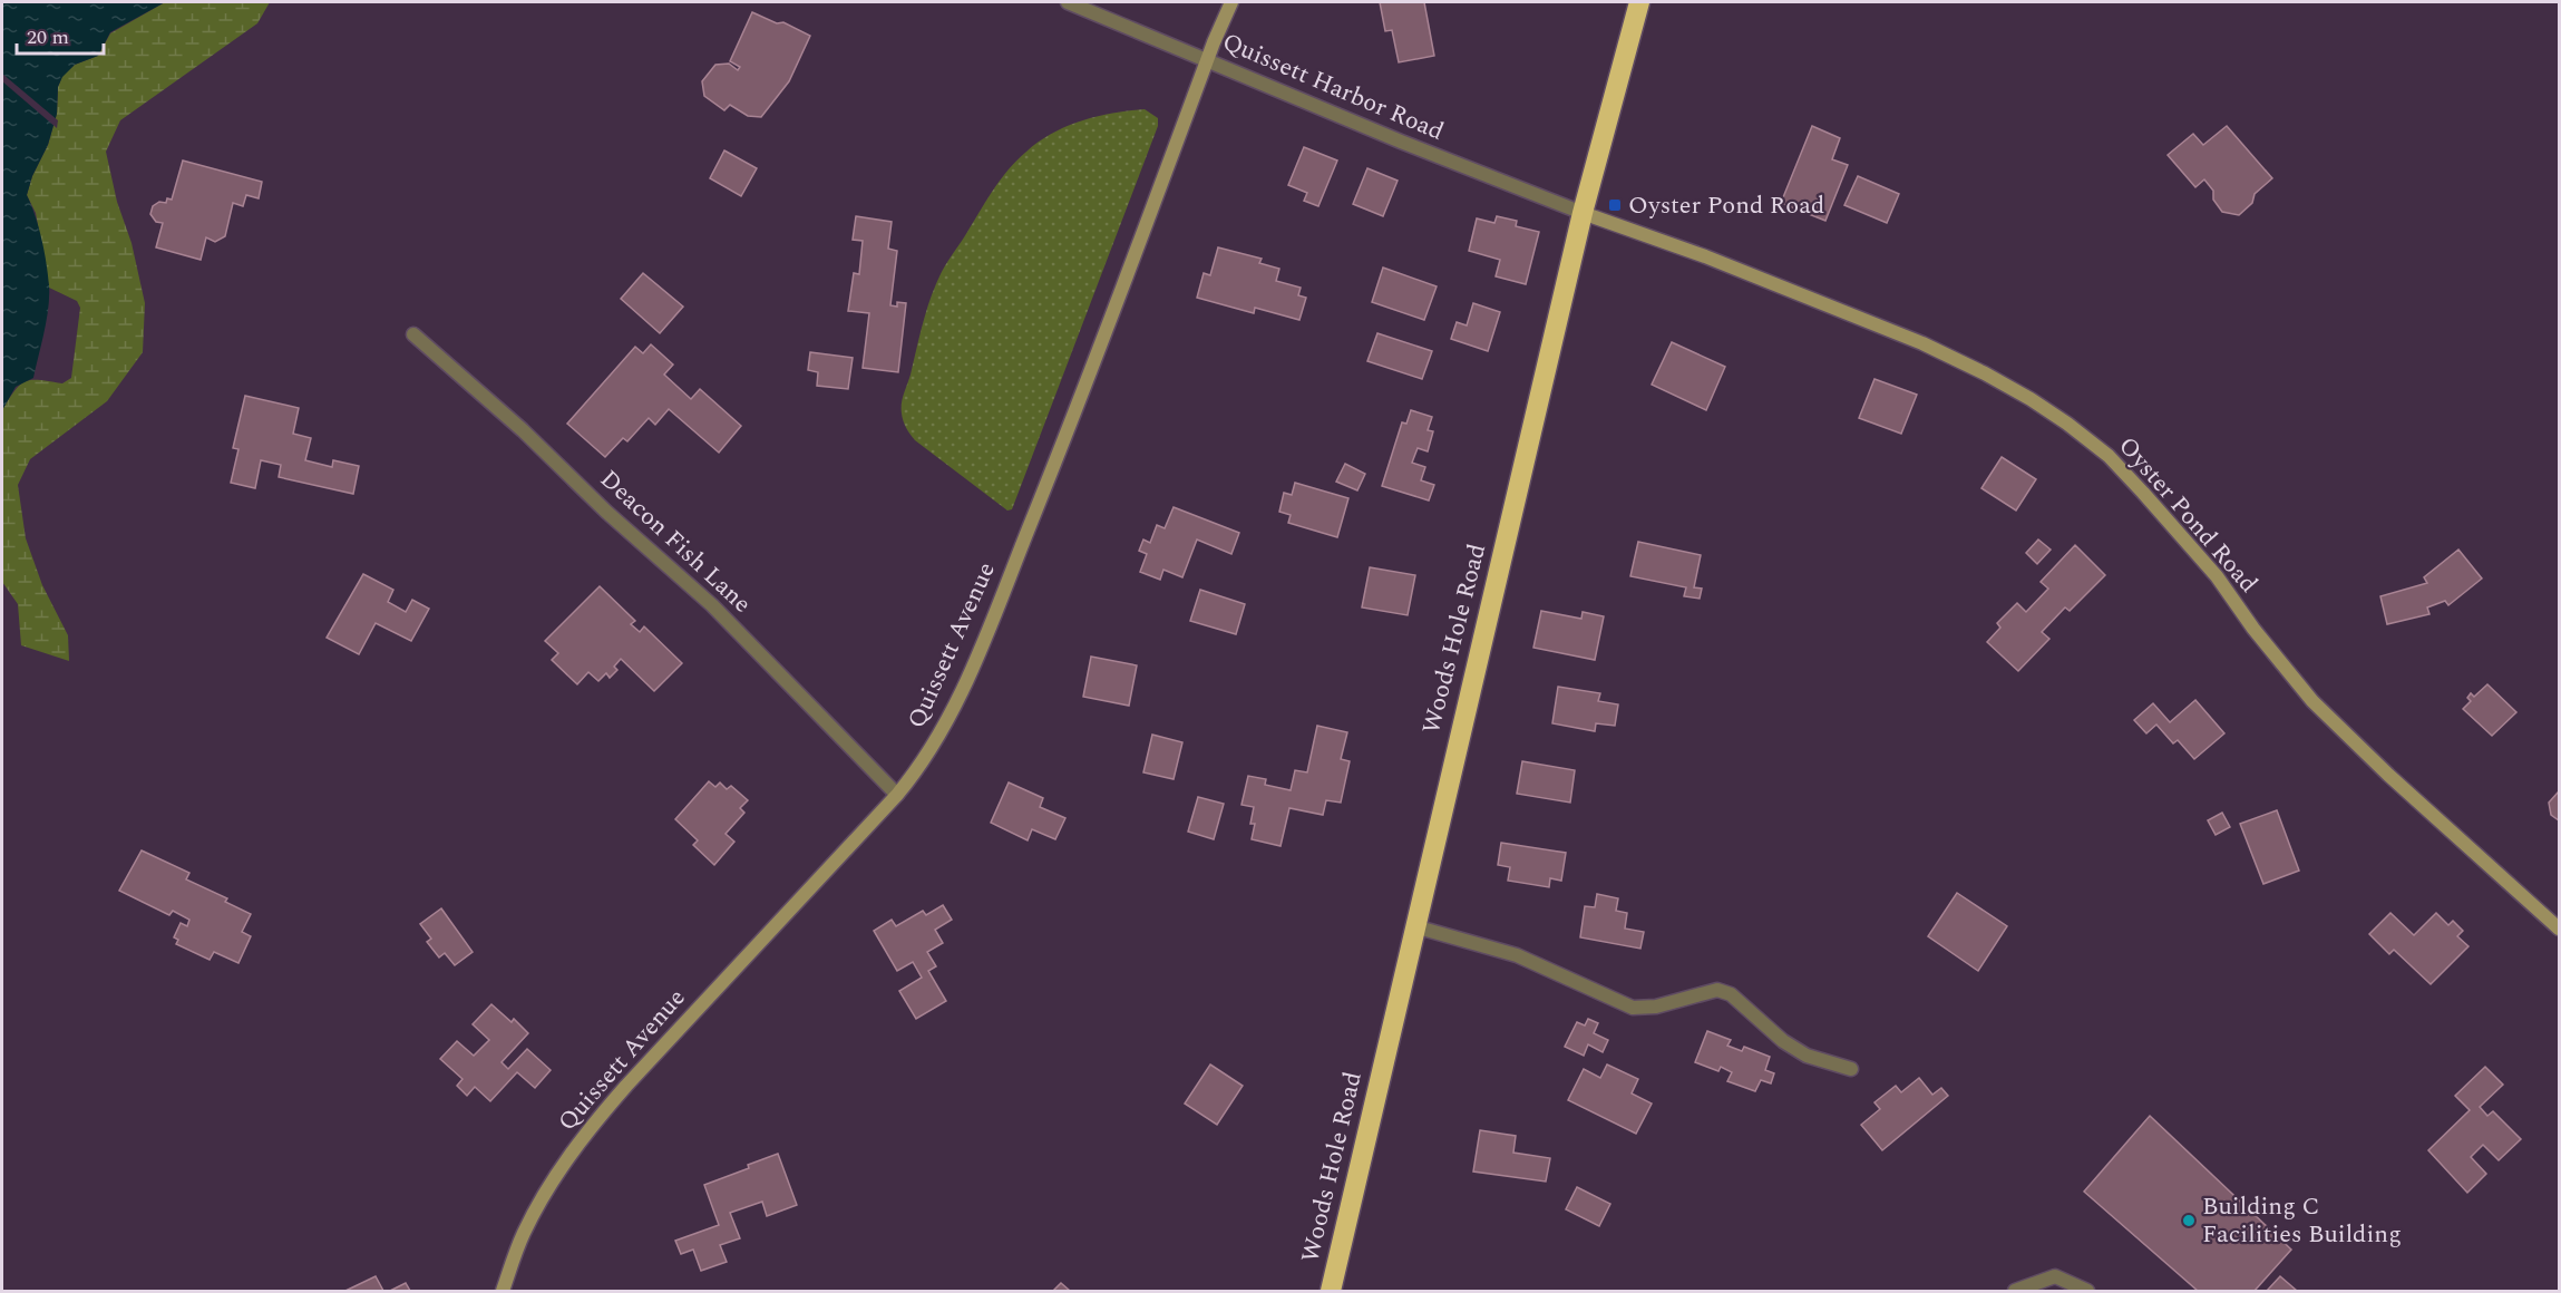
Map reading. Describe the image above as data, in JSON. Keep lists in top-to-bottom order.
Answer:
{
  "streets": {
    "highway": ["Woods Hole Road"],
    "main road": ["Oyster Pond Road", "Quissett Avenue"],
    "street": ["Quissett Harbor Road", "Deacon Fish Lane"]
  },
  "crossings": [
    ["Quissett Harbor Road", "Oyster Pond Road"],
    ["Quissett Harbor Road", "Woods Hole Road"],
    ["Quissett Harbor Road", "Quissett Avenue"],
    ["Oyster Pond Road", "Woods Hole Road"],
    ["Deacon Fish Lane", "Quissett Avenue"]
  ],
  "places": {
    "transit": ["Oyster Pond Road"],
    "other": ["Building C Facilities Building"]
  },
  "scale_bar": "20 m"
}
